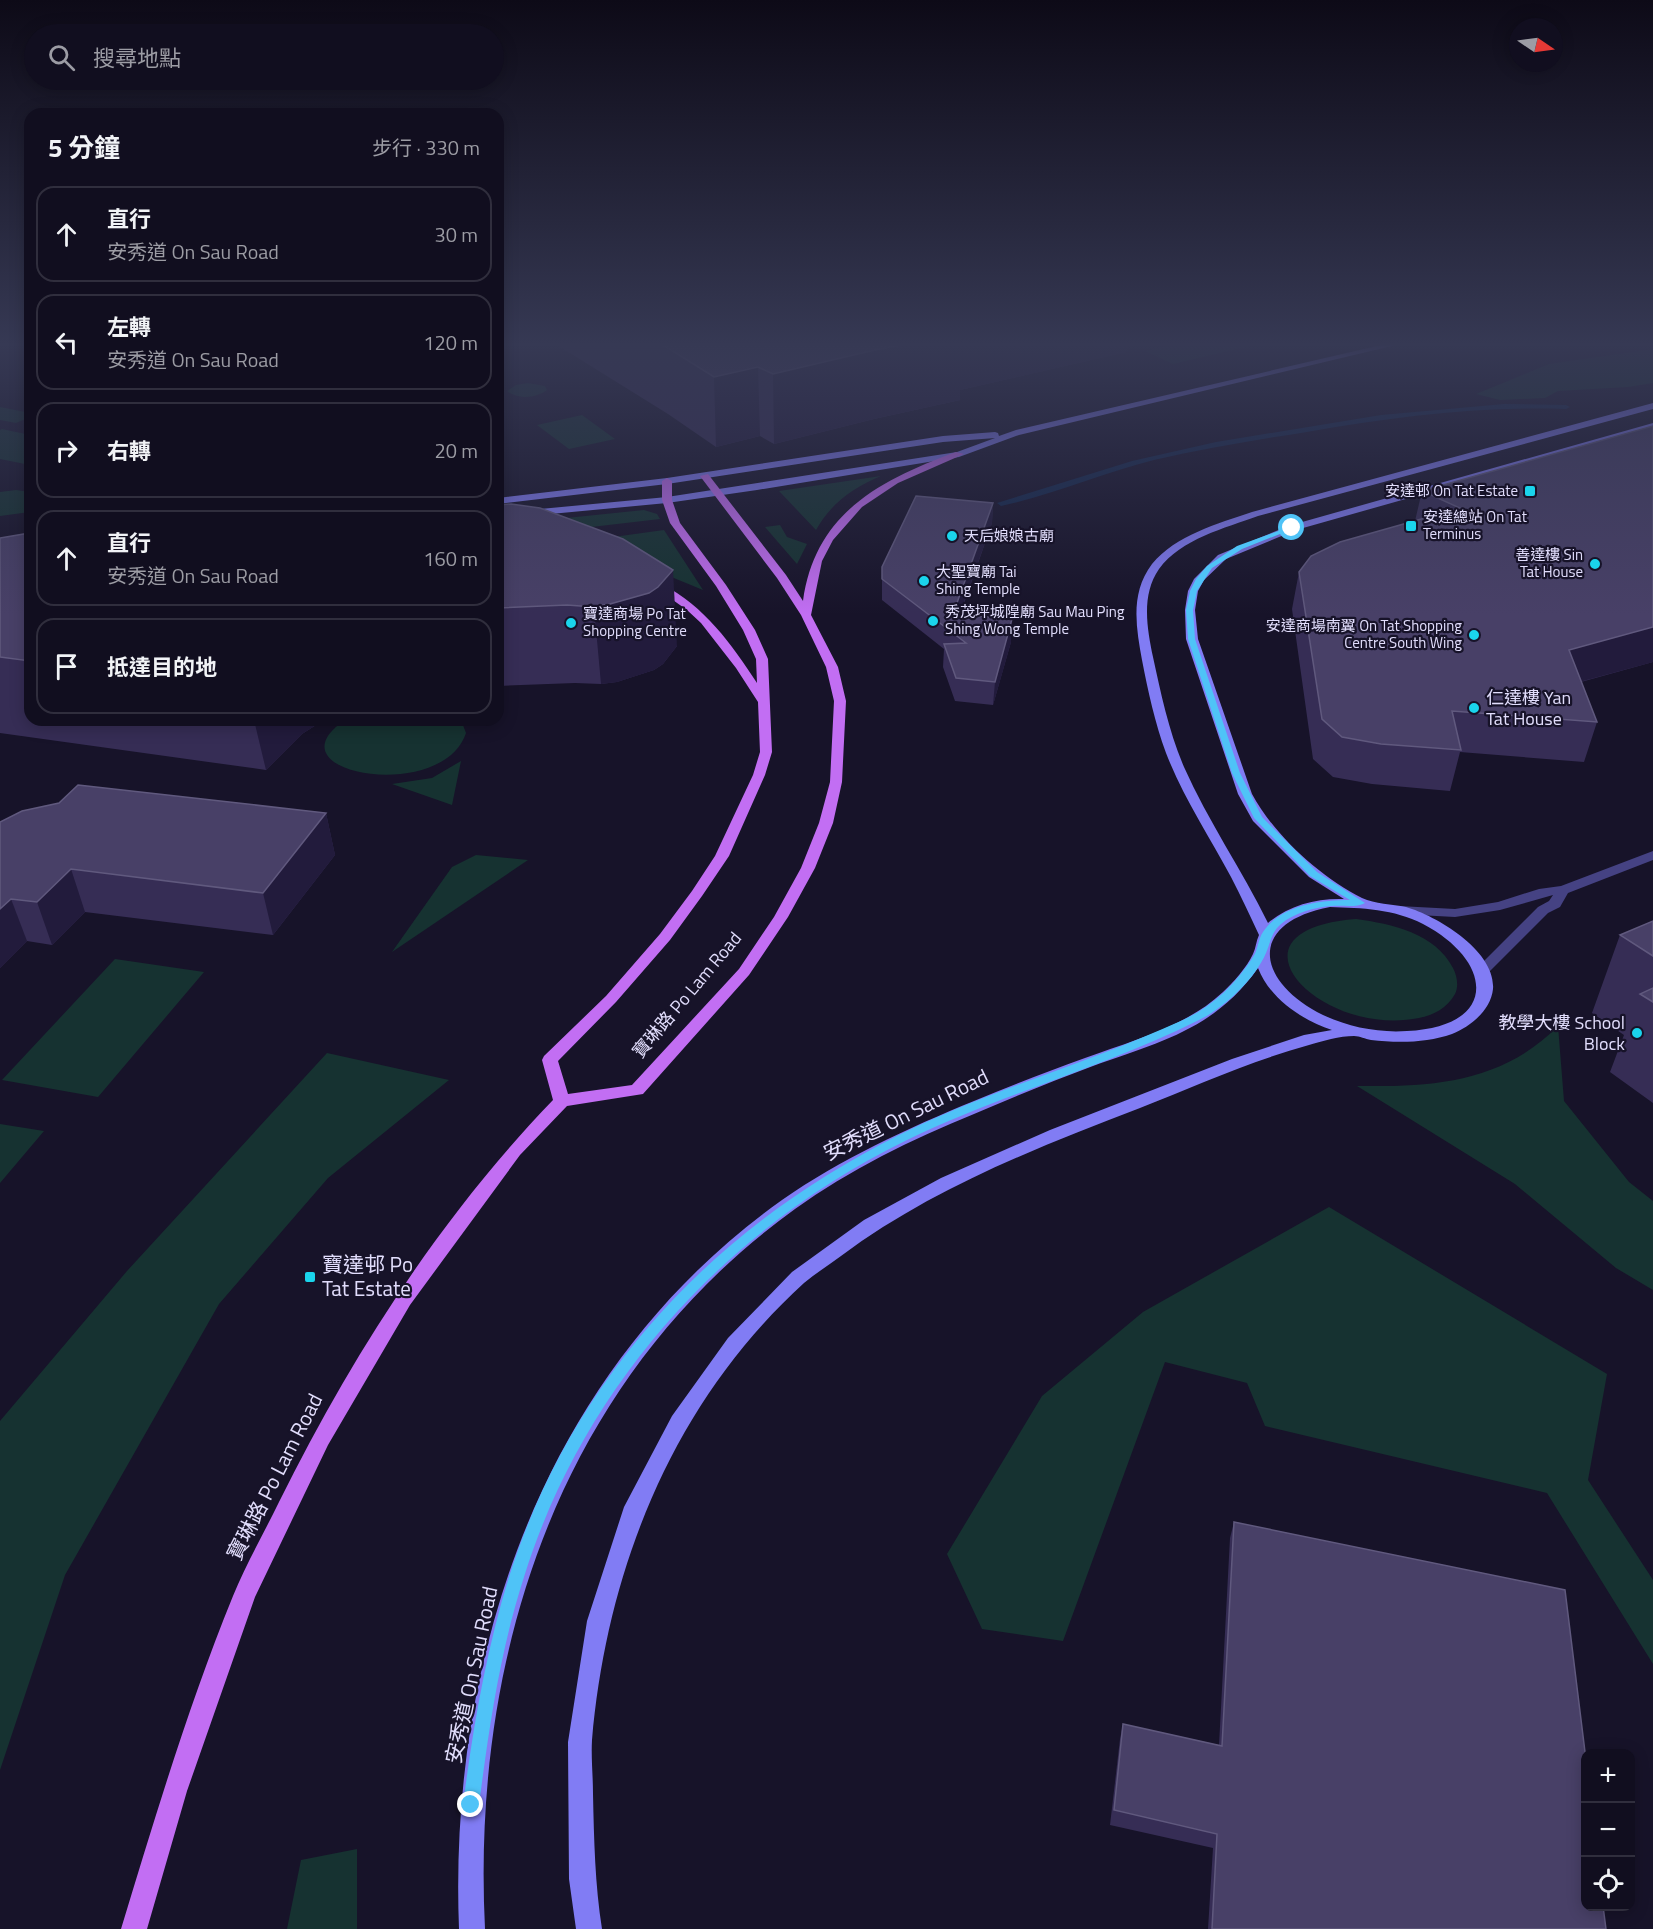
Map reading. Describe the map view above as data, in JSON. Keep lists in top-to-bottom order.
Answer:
{
  "streets": {
    "main road": ["寶琳路 Po Lam Road", "安秀道 On Sau Road"]
  },
  "places": {
    "transit": ["安達邨 On Tat Estate", "安達總站 On Tat Terminus", "寶達邨 Po Tat Estate"],
    "other": [
      "天后娘娘古廟",
      "善達樓 Sin Tat House",
      "大聖寶廟 Tai Shing Temple",
      "秀茂坪城隍廟 Sau Mau Ping Shing Wong Temple",
      "寶達商場 Po Tat Shopping Centre",
      "安達商場南翼 On Tat Shopping Centre South Wing",
      "仁達樓 Yan Tat House",
      "教學大樓 School Block"
    ]
  },
  "north": "right",
  "page": {
    "search": "搜尋地點",
    "heading": ["5 分鐘", "步行 · 330 m"],
    "list": [
      ["直行", "安秀道 On Sau Road", "30 m"],
      ["左轉", "安秀道 On Sau Road", "120 m"],
      ["右轉", "20 m"],
      ["直行", "安秀道 On Sau Road", "160 m"],
      "抵達目的地"
    ],
    "map_buttons": ["+", "−"]
  }
}
